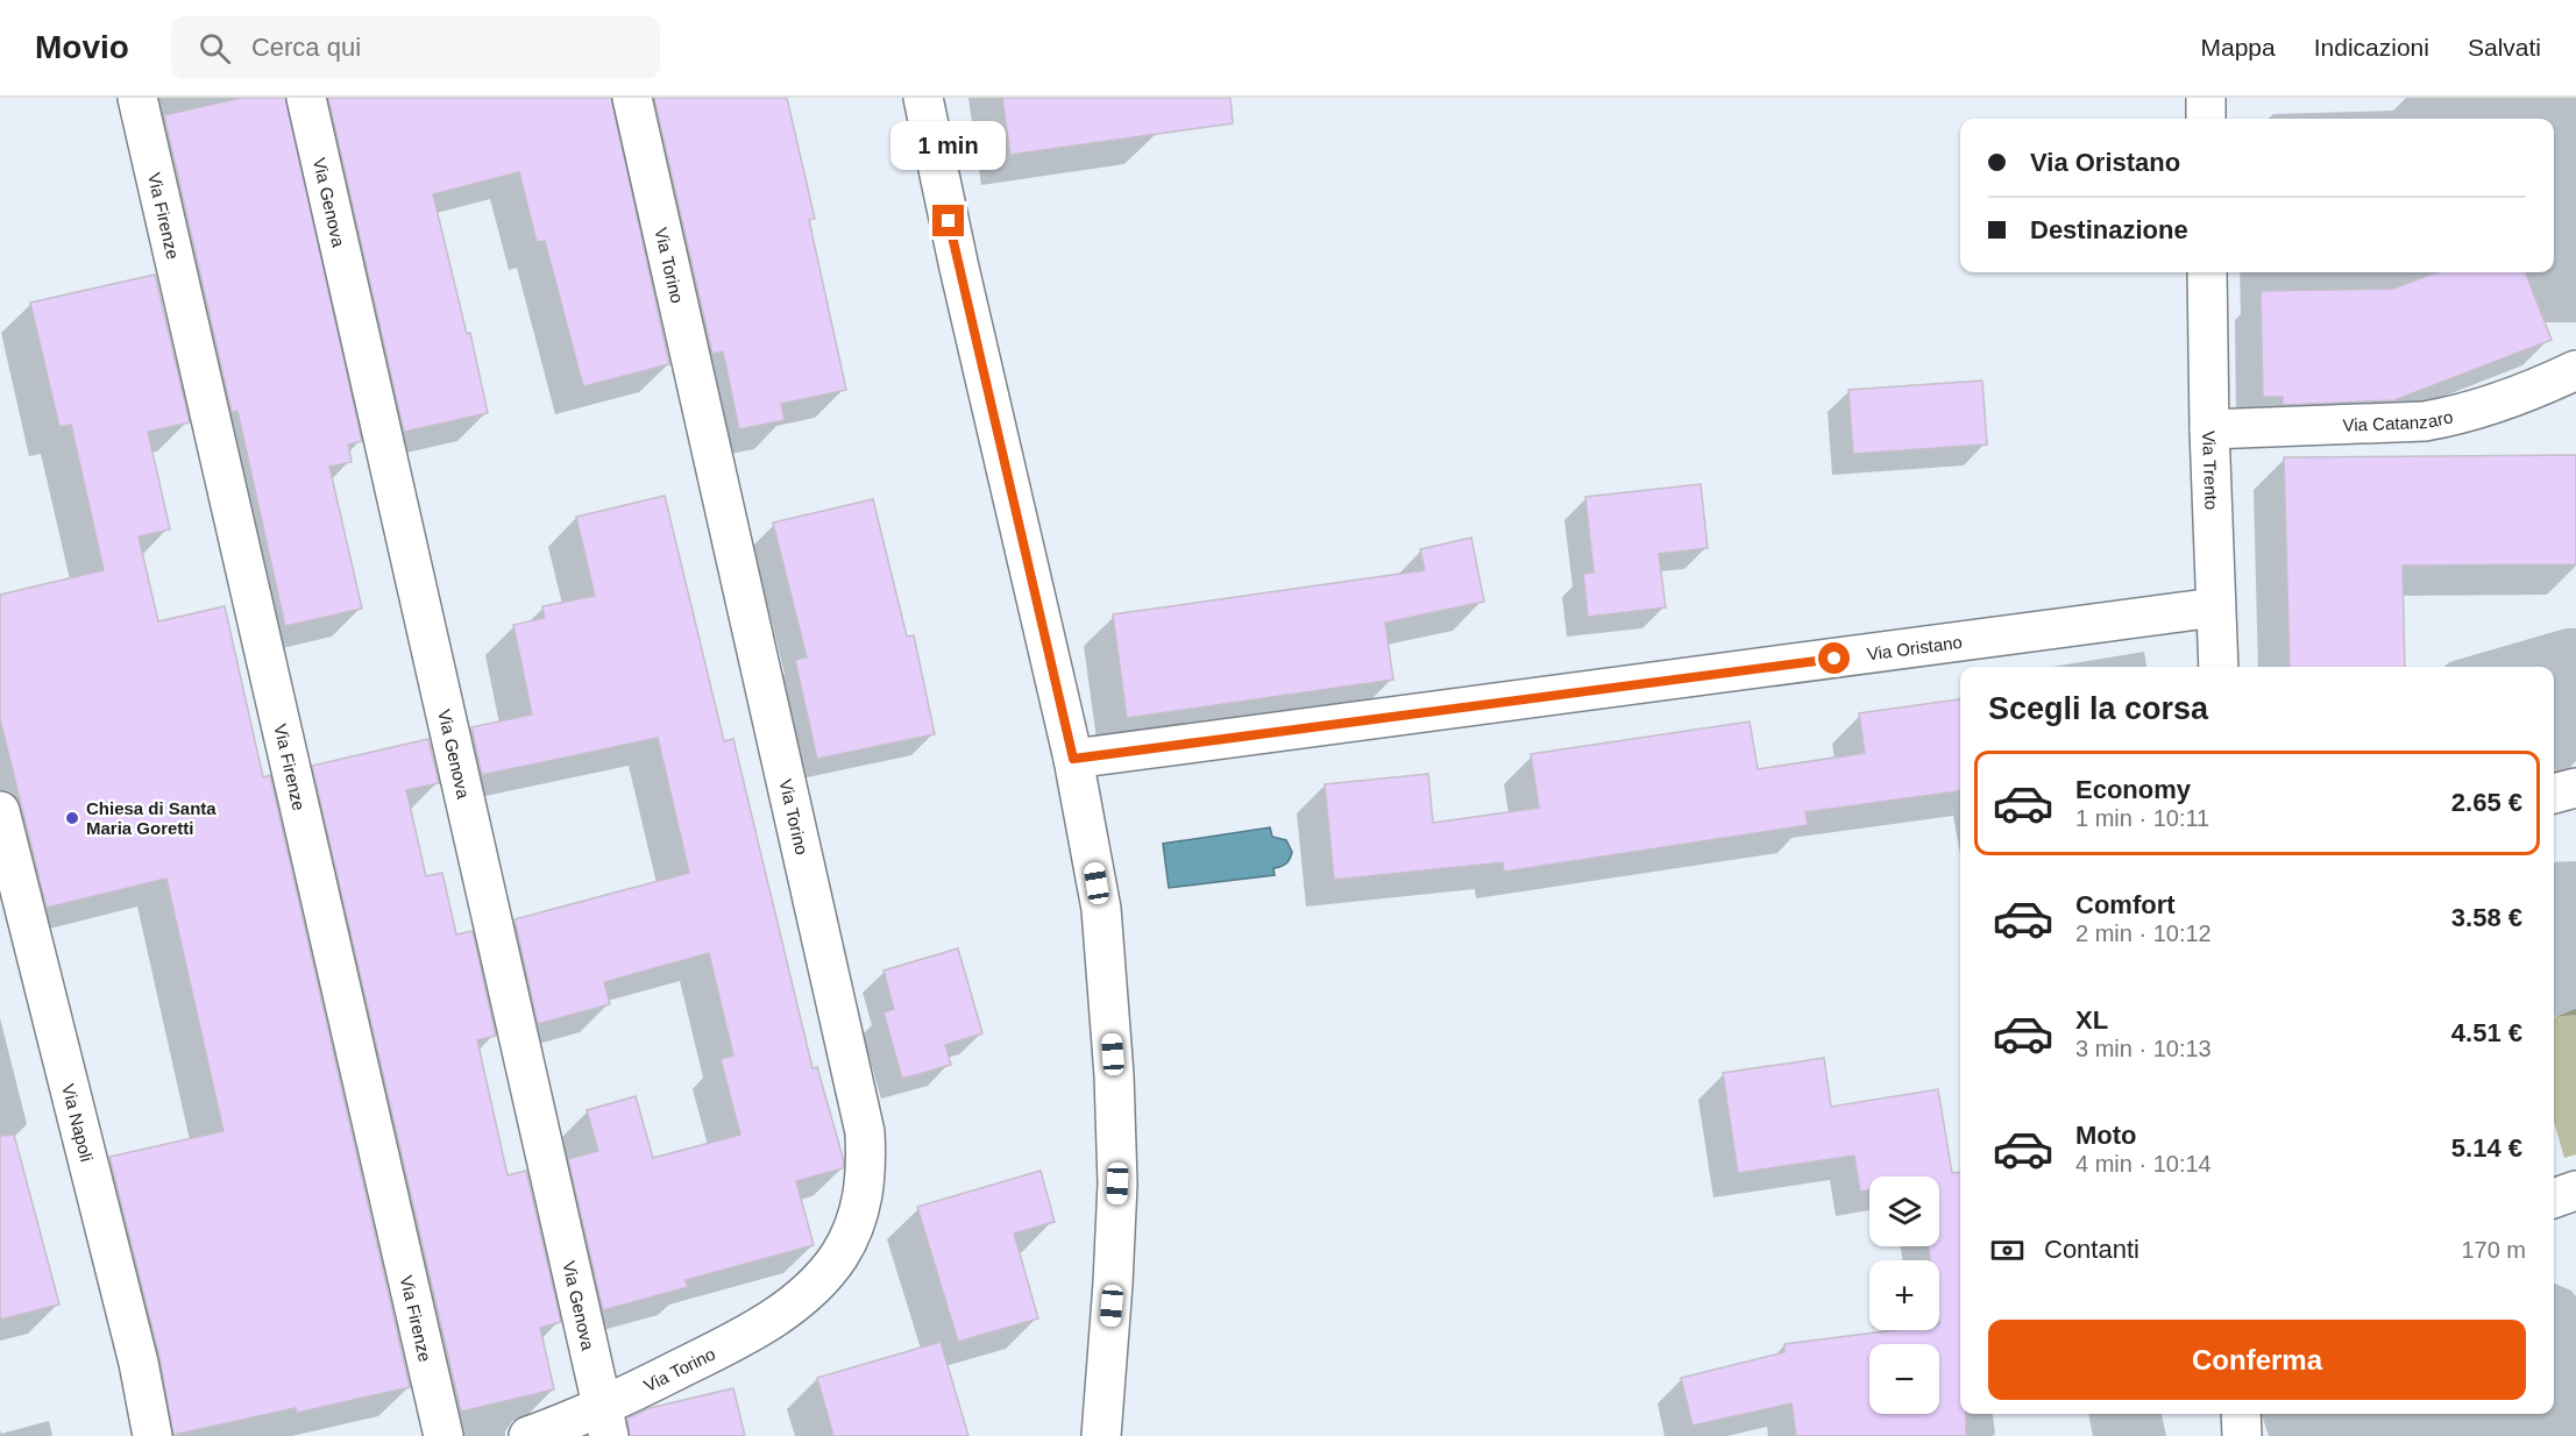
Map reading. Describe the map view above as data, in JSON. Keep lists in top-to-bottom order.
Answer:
{
  "streets": {
    "street": [
      "Via Genova",
      "Via Firenze",
      "Via Torino",
      "Via Catanzaro",
      "Via Trento",
      "Via Oristano",
      "Via Napoli"
    ]
  },
  "crossings": [
    ["Via Genova", "Via Torino"],
    ["Via Catanzaro", "Via Trento"],
    ["Via Trento", "Via Oristano"]
  ],
  "places": ["Chiesa di Santa Maria Goretti"],
  "page": {
    "header": "Movio",
    "search": "Cerca qui",
    "nav": ["Mappa", "Indicazioni", "Salvati"],
    "banner": ["Via Oristano", "Destinazione"],
    "bubble": "1 min",
    "heading": "Scegli la corsa",
    "list": [
      {
        "name": "Economy",
        "note": "1 min · 10:11",
        "value": "2.65 €"
      },
      {
        "name": "Comfort",
        "note": "2 min · 10:12",
        "value": "3.58 €"
      },
      {
        "name": "XL",
        "note": "3 min · 10:13",
        "value": "4.51 €"
      },
      {
        "name": "Moto",
        "note": "4 min · 10:14",
        "value": "5.14 €"
      }
    ],
    "map_buttons": ["+", "−"],
    "pay": ["Contanti", "170 m"],
    "buttons": "Conferma"
  }
}
